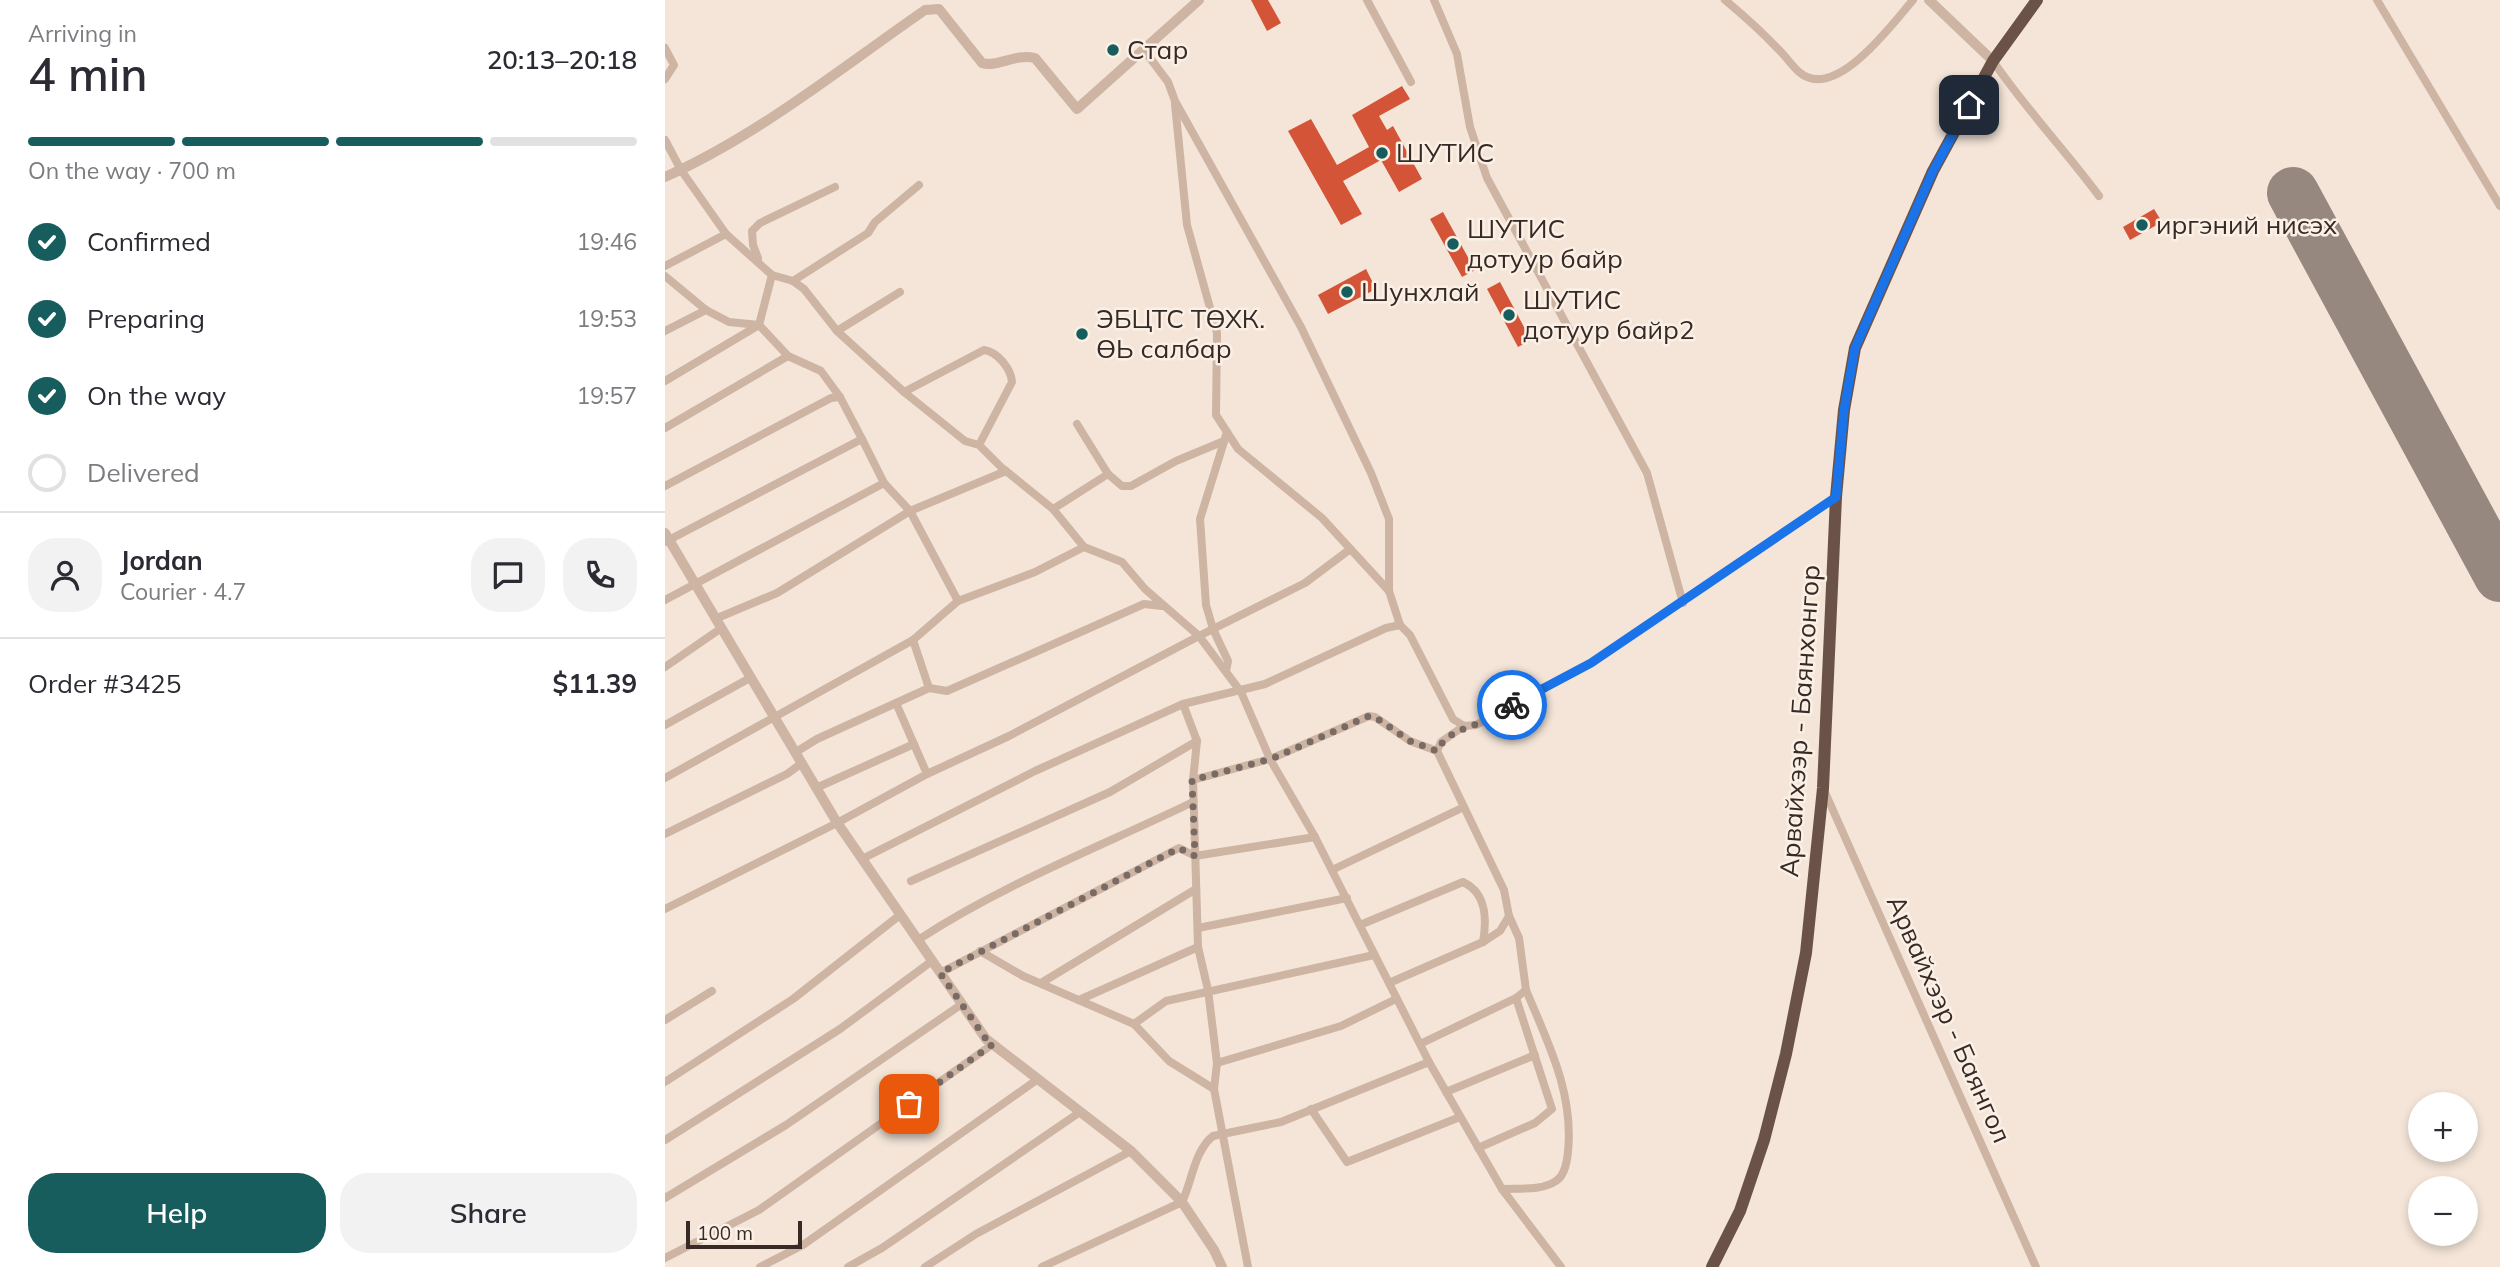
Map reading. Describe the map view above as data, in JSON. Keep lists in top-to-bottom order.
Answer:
{
  "streets": {
    "highway": ["Арвайхээр - Баянхонгор"],
    "street": ["Арвайхээр - Баянгол"]
  },
  "crossings": [
    ["Арвайхээр - Баянхонгор", "Арвайхээр - Баянгол"]
  ],
  "places": [
    "Стар",
    "ШУТИС",
    "иргэний нисэх",
    "ШУТИС дотуур байр",
    "Шунхлай",
    "ШУТИС дотуур байр2",
    "ЭБЦТС ТӨХК. ӨЬ салбар"
  ],
  "scale_bar": "100 m",
  "page": {
    "heading": ["4 min", "Arriving in", "20:13–20:18"],
    "panel": [
      "Jordan",
      "Courier · 4.7",
      "Order #3425",
      "$11.39"
    ],
    "bar": "On the way · 700 m",
    "list": [
      ["Confirmed", "19:46"],
      ["Preparing", "19:53"],
      ["On the way", "19:57"],
      "Delivered"
    ],
    "map_buttons": ["+", "−"],
    "buttons": ["Help", "Share"],
    "scale": "100 m"
  }
}
